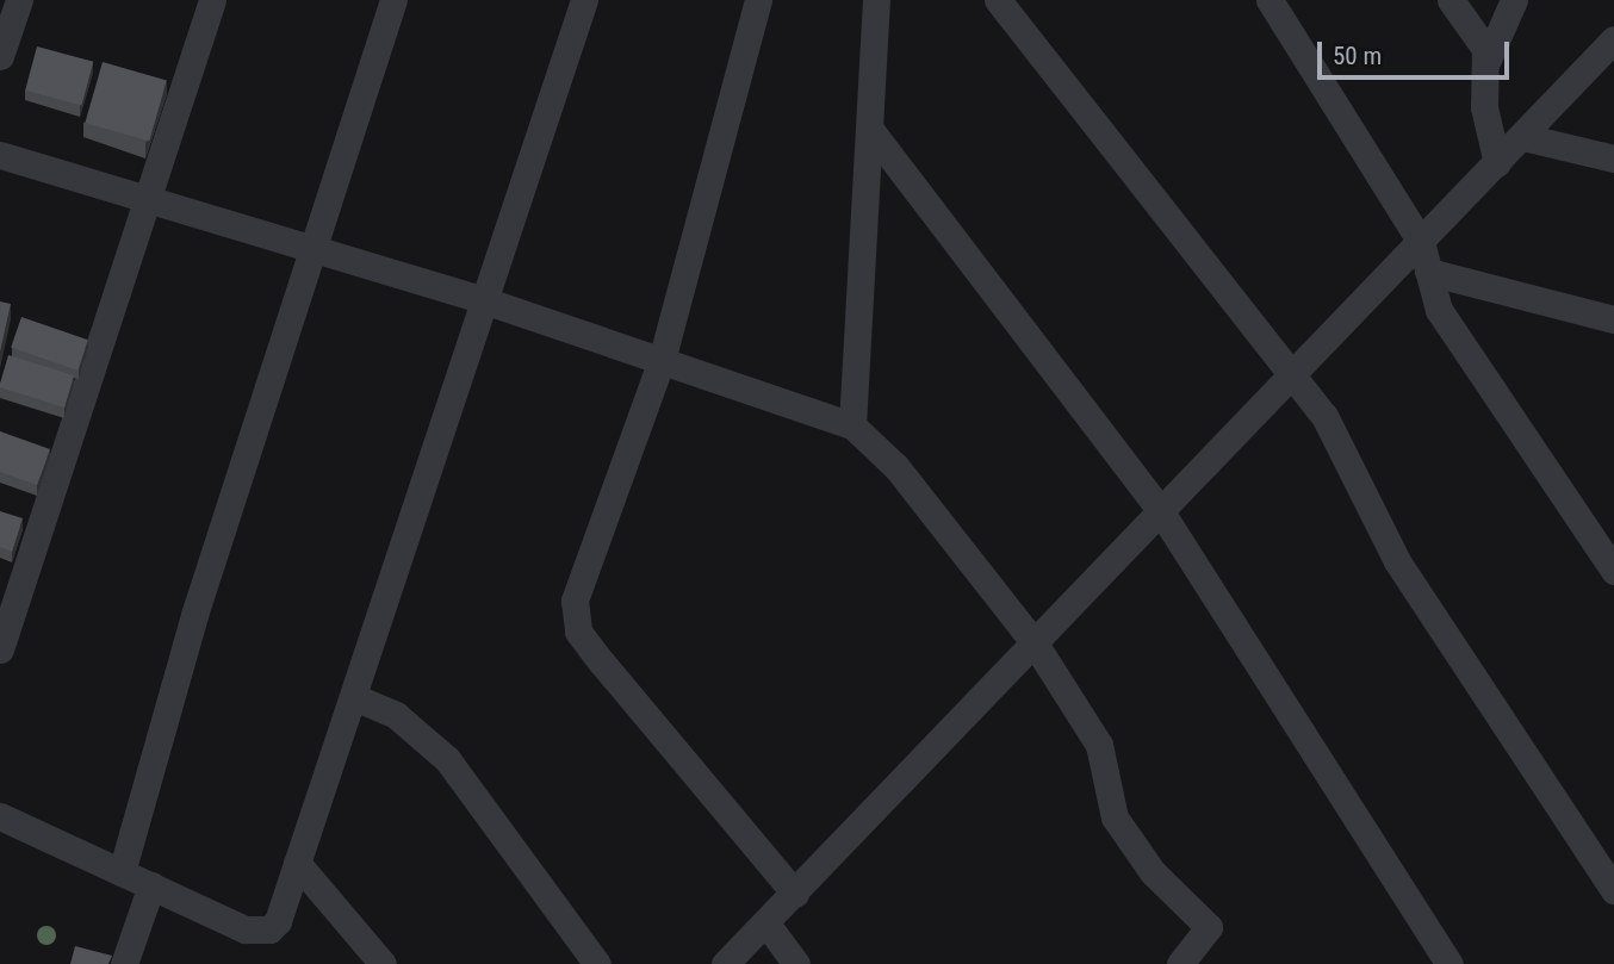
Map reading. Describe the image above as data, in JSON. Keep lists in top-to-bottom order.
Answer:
{
  "scale_bar": "50 m"
}
